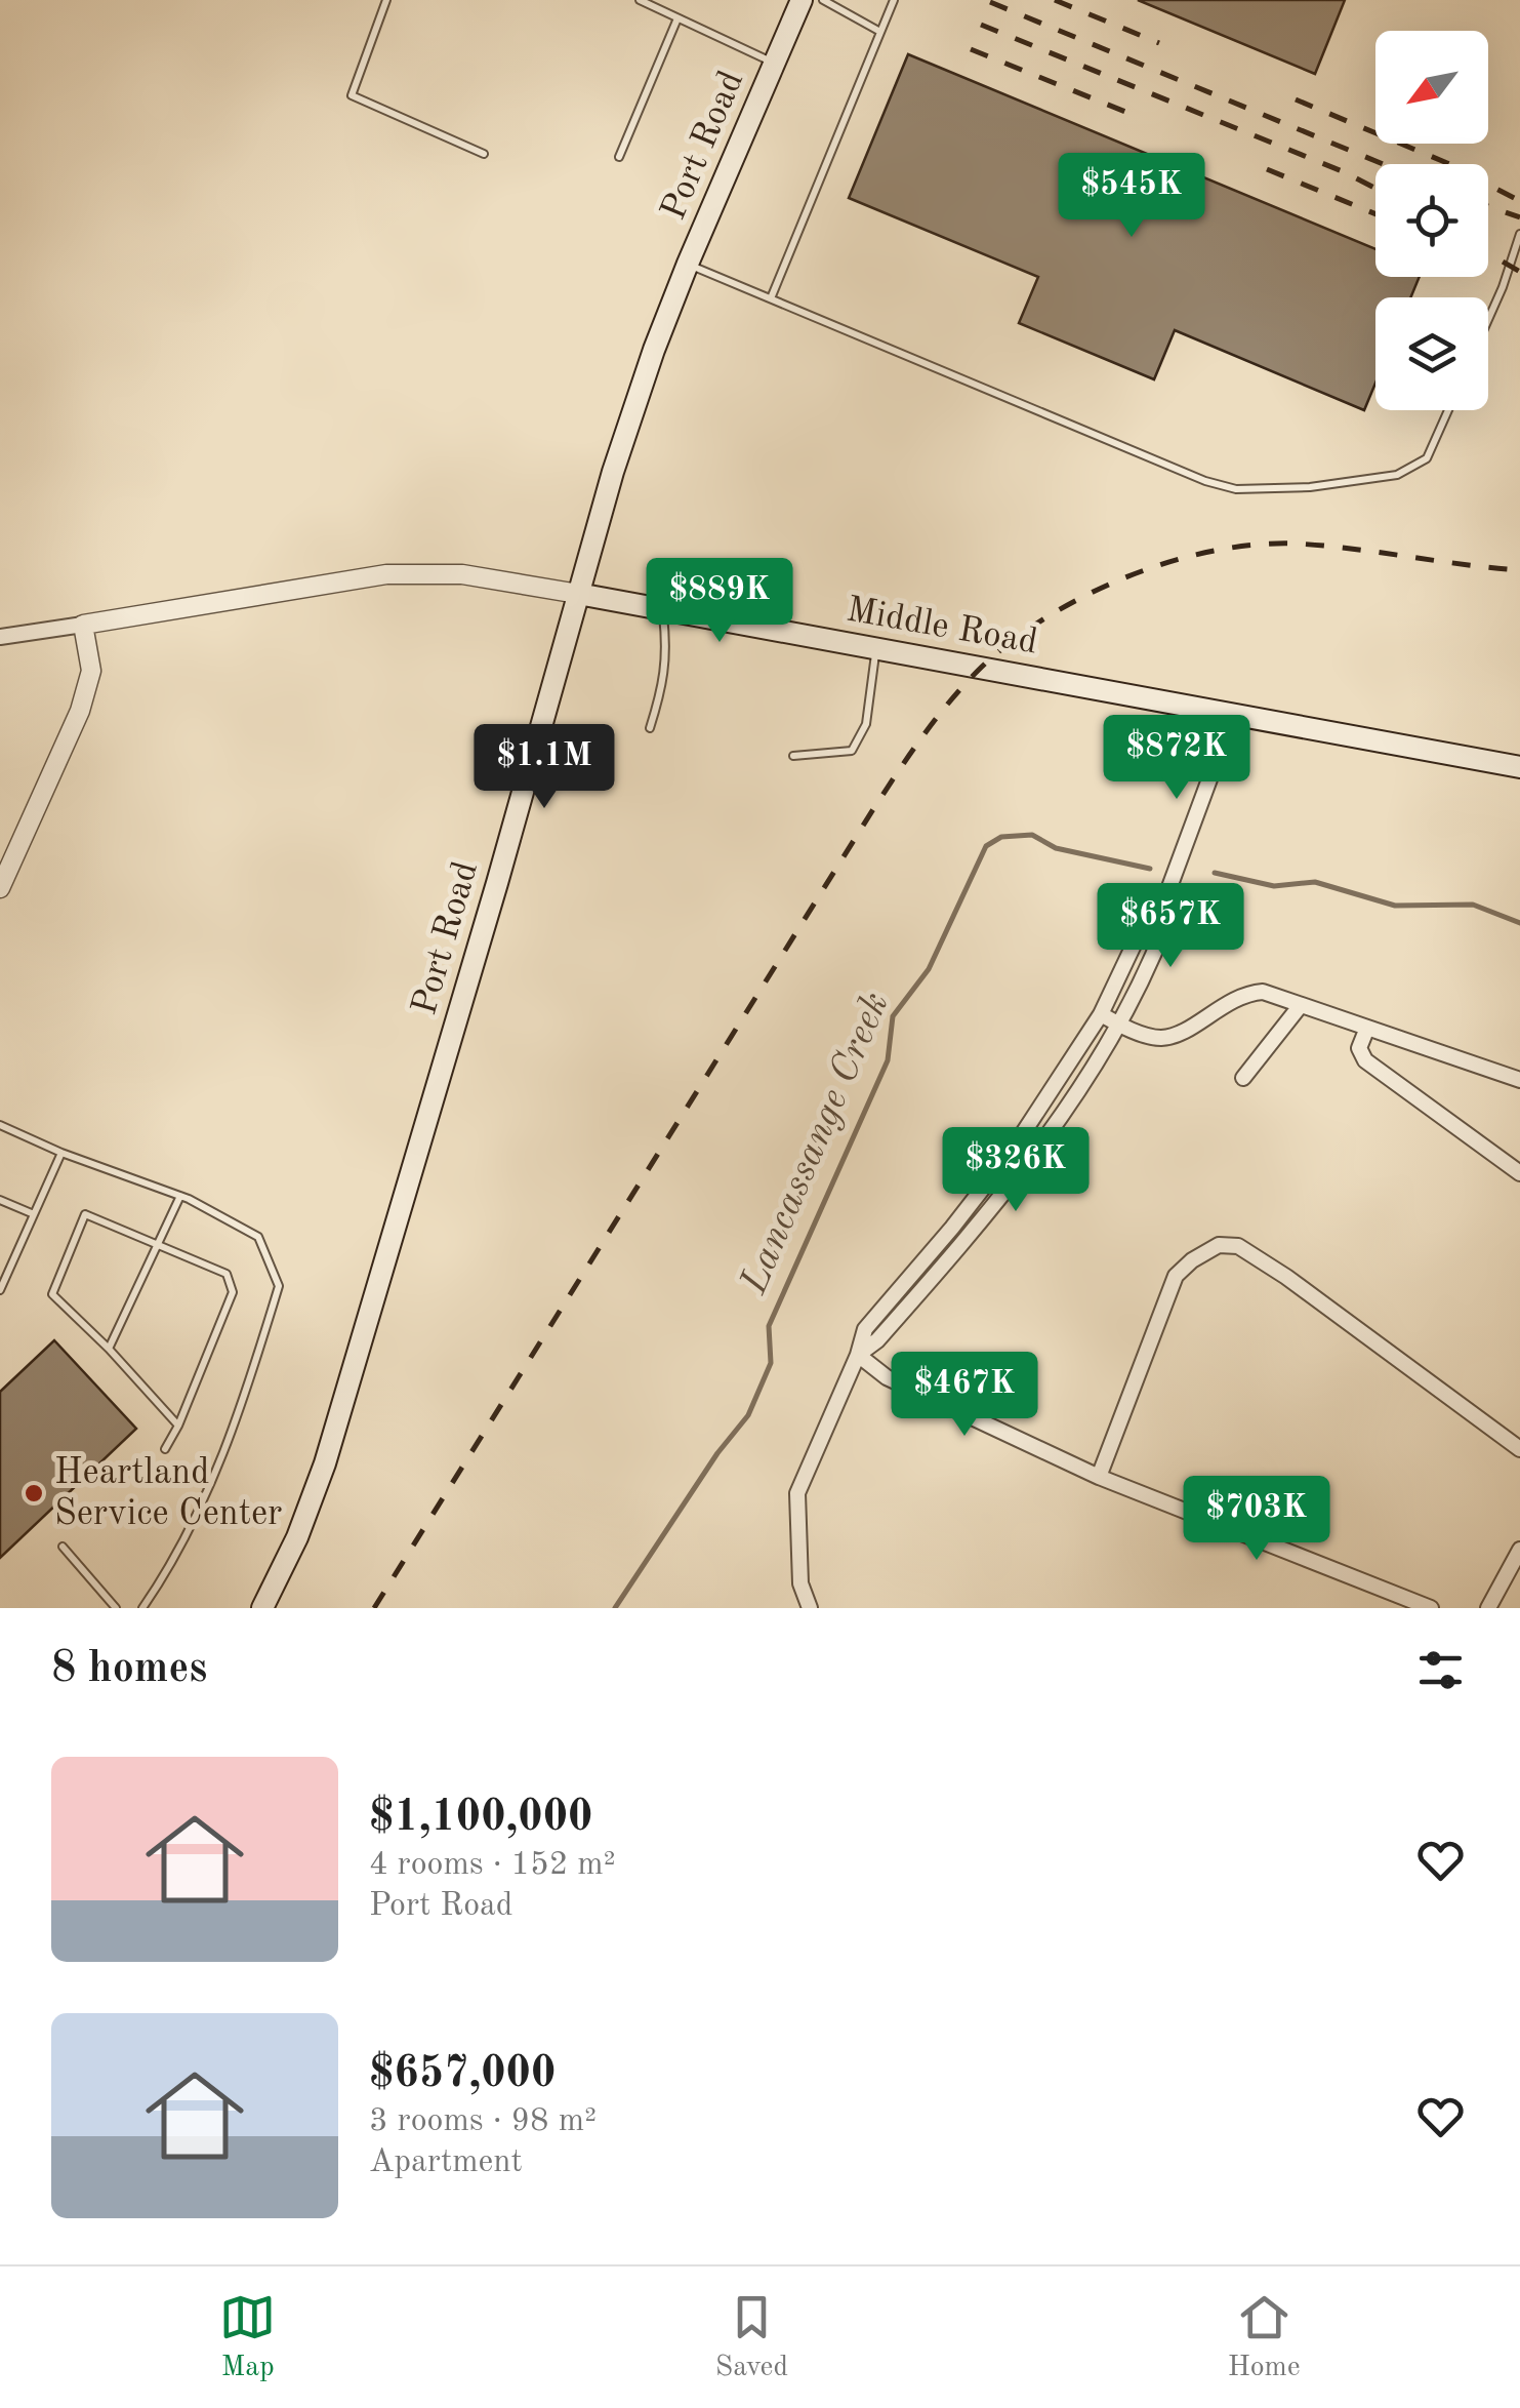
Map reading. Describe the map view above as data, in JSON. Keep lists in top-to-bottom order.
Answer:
{
  "streets": {
    "main road": ["Port Road", "Middle Road"]
  },
  "crossings": [
    ["Port Road", "Middle Road"]
  ],
  "water": ["Lancassange Creek"],
  "places": ["Heartland Service Center"],
  "north": "bottom left",
  "page": {
    "price": [
      "$545K",
      "$889K",
      "$872K",
      "$1.1M",
      "$657K",
      "$326K",
      "$467K",
      "$703K"
    ],
    "heading": "8 homes",
    "list": [
      {
        "name": "$1,100,000",
        "note": "4 rooms · 152 m² · Port Road"
      },
      {
        "name": "$657,000",
        "note": "3 rooms · 98 m² · Apartment"
      }
    ],
    "tabs": ["Map", "Saved", "Home"]
  }
}
